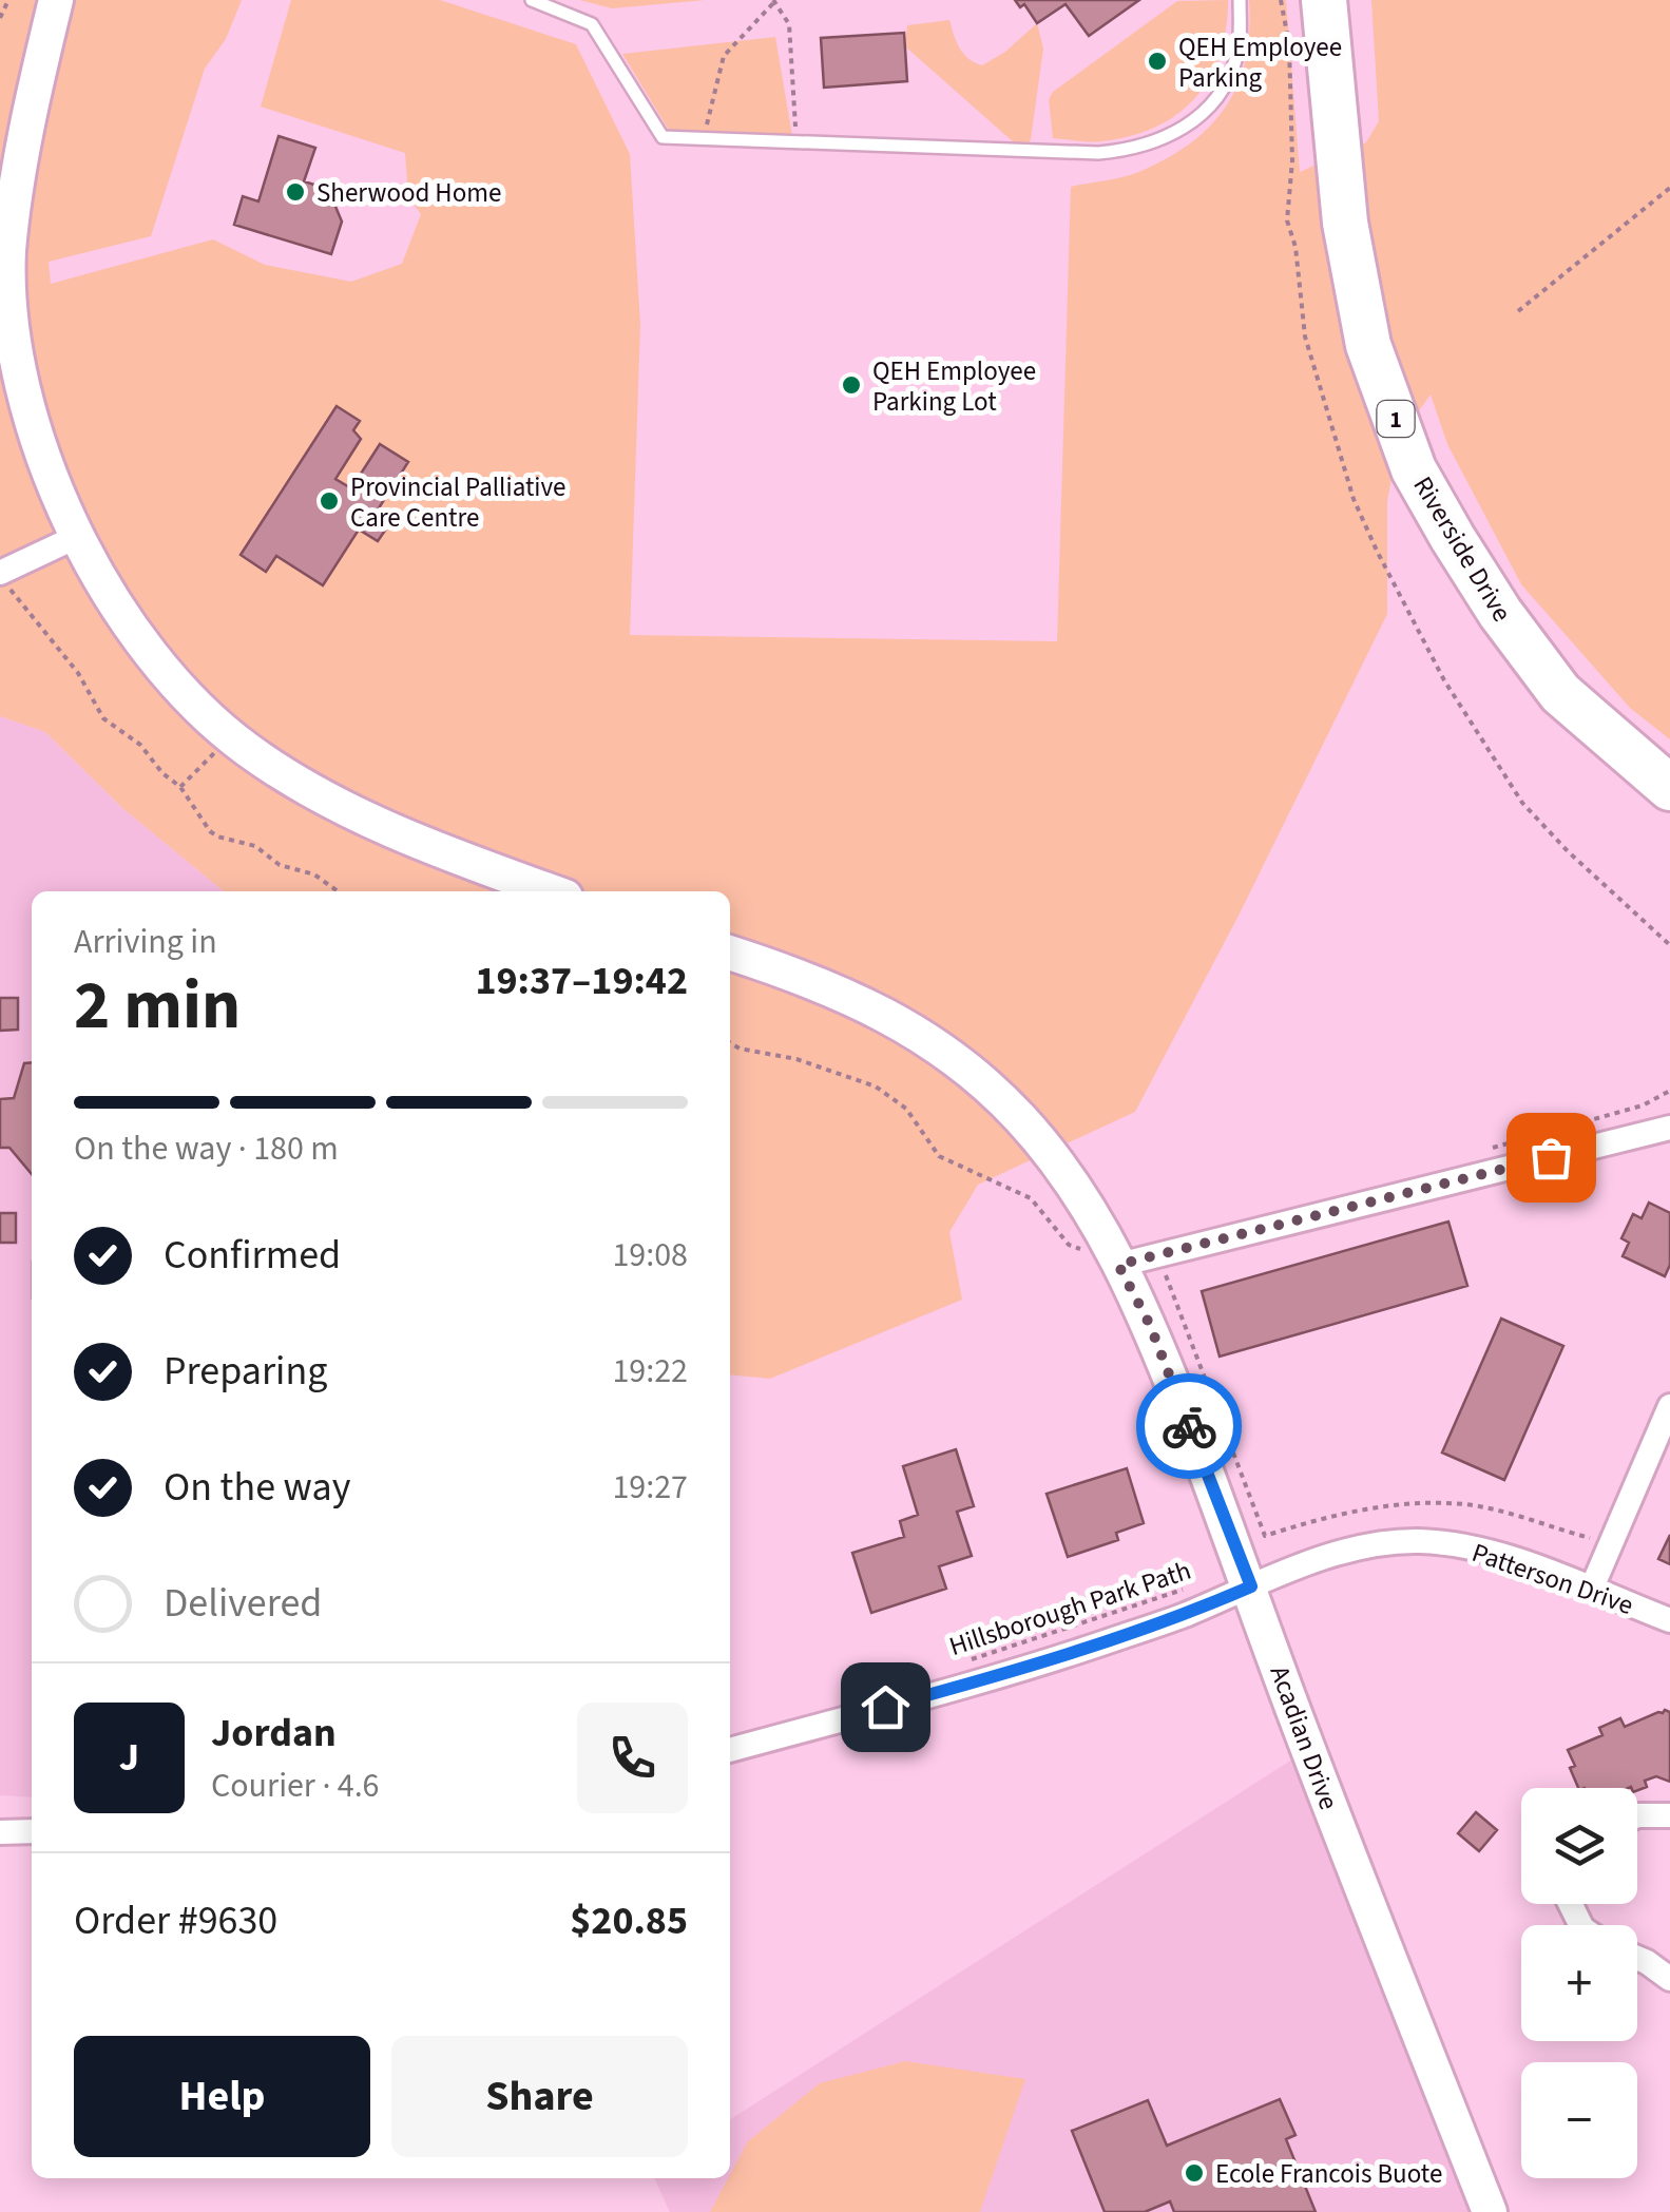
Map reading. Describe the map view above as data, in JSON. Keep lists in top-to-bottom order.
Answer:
{
  "streets": {
    "highway": ["1", "Riverside Drive"],
    "street": ["Patterson Drive", "Acadian Drive"],
    "path": ["Hillsborough Park Path"]
  },
  "crossings": [
    ["Patterson Drive", "Acadian Drive"]
  ],
  "places": [
    "QEH Employee Parking",
    "Sherwood Home",
    "QEH Employee Parking Lot",
    "Provincial Palliative Care Centre",
    "Ecole Francois Buote"
  ],
  "page": {
    "heading": ["2 min", "Arriving in", "19:37–19:42"],
    "panel": [
      "Jordan",
      "Courier · 4.6",
      "Order #9630",
      "$20.85"
    ],
    "bar": "On the way · 180 m",
    "list": [
      ["Confirmed", "19:08"],
      ["Preparing", "19:22"],
      ["On the way", "19:27"],
      "Delivered"
    ],
    "round": "J",
    "map_buttons": ["+", "−"],
    "buttons": ["Help", "Share"]
  }
}
